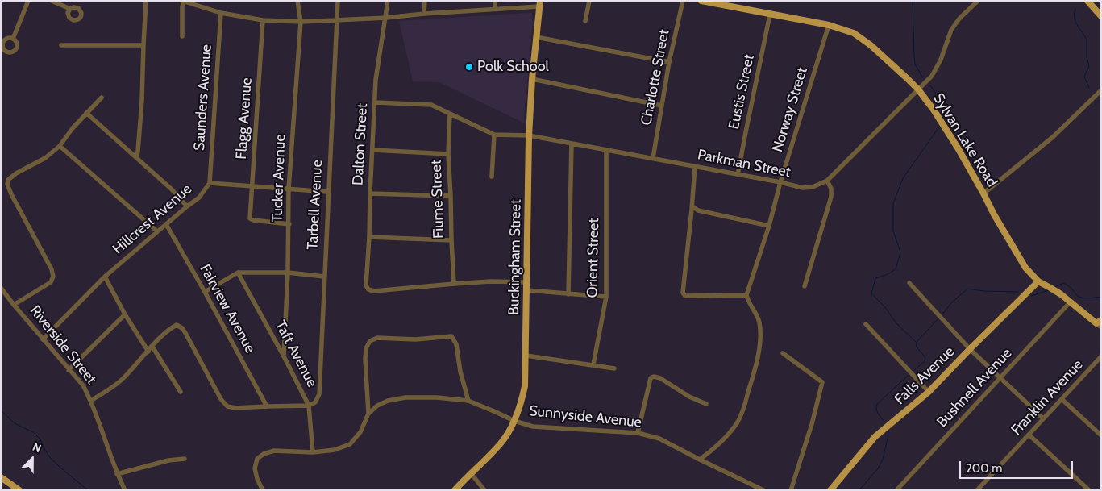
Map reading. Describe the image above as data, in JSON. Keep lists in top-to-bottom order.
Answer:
{
  "streets": {
    "main road": ["Sylvan Lake Road", "Buckingham Street", "Falls Avenue"],
    "street": [
      "Charlotte Street",
      "Eustis Street",
      "Saunders Avenue",
      "Norway Street",
      "Flagg Avenue",
      "Dalton Street",
      "Parkman Street",
      "Tucker Avenue",
      "Fiume Street",
      "Tarbell Avenue",
      "Hillcrest Avenue",
      "Orient Street",
      "Fairview Avenue",
      "Riverside Street",
      "Taft Avenue",
      "Bushnell Avenue",
      "Franklin Avenue",
      "Sunnyside Avenue"
    ]
  },
  "crossings": [
    ["Charlotte Street", "Parkman Street"],
    ["Eustis Street", "Sylvan Lake Road"],
    ["Eustis Street", "Parkman Street"],
    ["Saunders Avenue", "Hillcrest Avenue"],
    ["Norway Street", "Sylvan Lake Road"],
    ["Norway Street", "Parkman Street"],
    ["Flagg Avenue", "Tucker Avenue"],
    ["Flagg Avenue", "Hillcrest Avenue"],
    ["Sylvan Lake Road", "Parkman Street"],
    ["Sylvan Lake Road", "Falls Avenue"],
    ["Sylvan Lake Road", "Bushnell Avenue"],
    ["Dalton Street", "Fiume Street"],
    ["Parkman Street", "Buckingham Street"],
    ["Parkman Street", "Orient Street"],
    ["Tucker Avenue", "Hillcrest Avenue"],
    ["Tucker Avenue", "Taft Avenue"],
    ["Tarbell Avenue", "Hillcrest Avenue"],
    ["Tarbell Avenue", "Taft Avenue"],
    ["Hillcrest Avenue", "Fairview Avenue"],
    ["Hillcrest Avenue", "Riverside Street"],
    ["Buckingham Street", "Sunnyside Avenue"]
  ],
  "places": ["Polk School"],
  "scale_bar": "200 m",
  "north": "top right"
}
